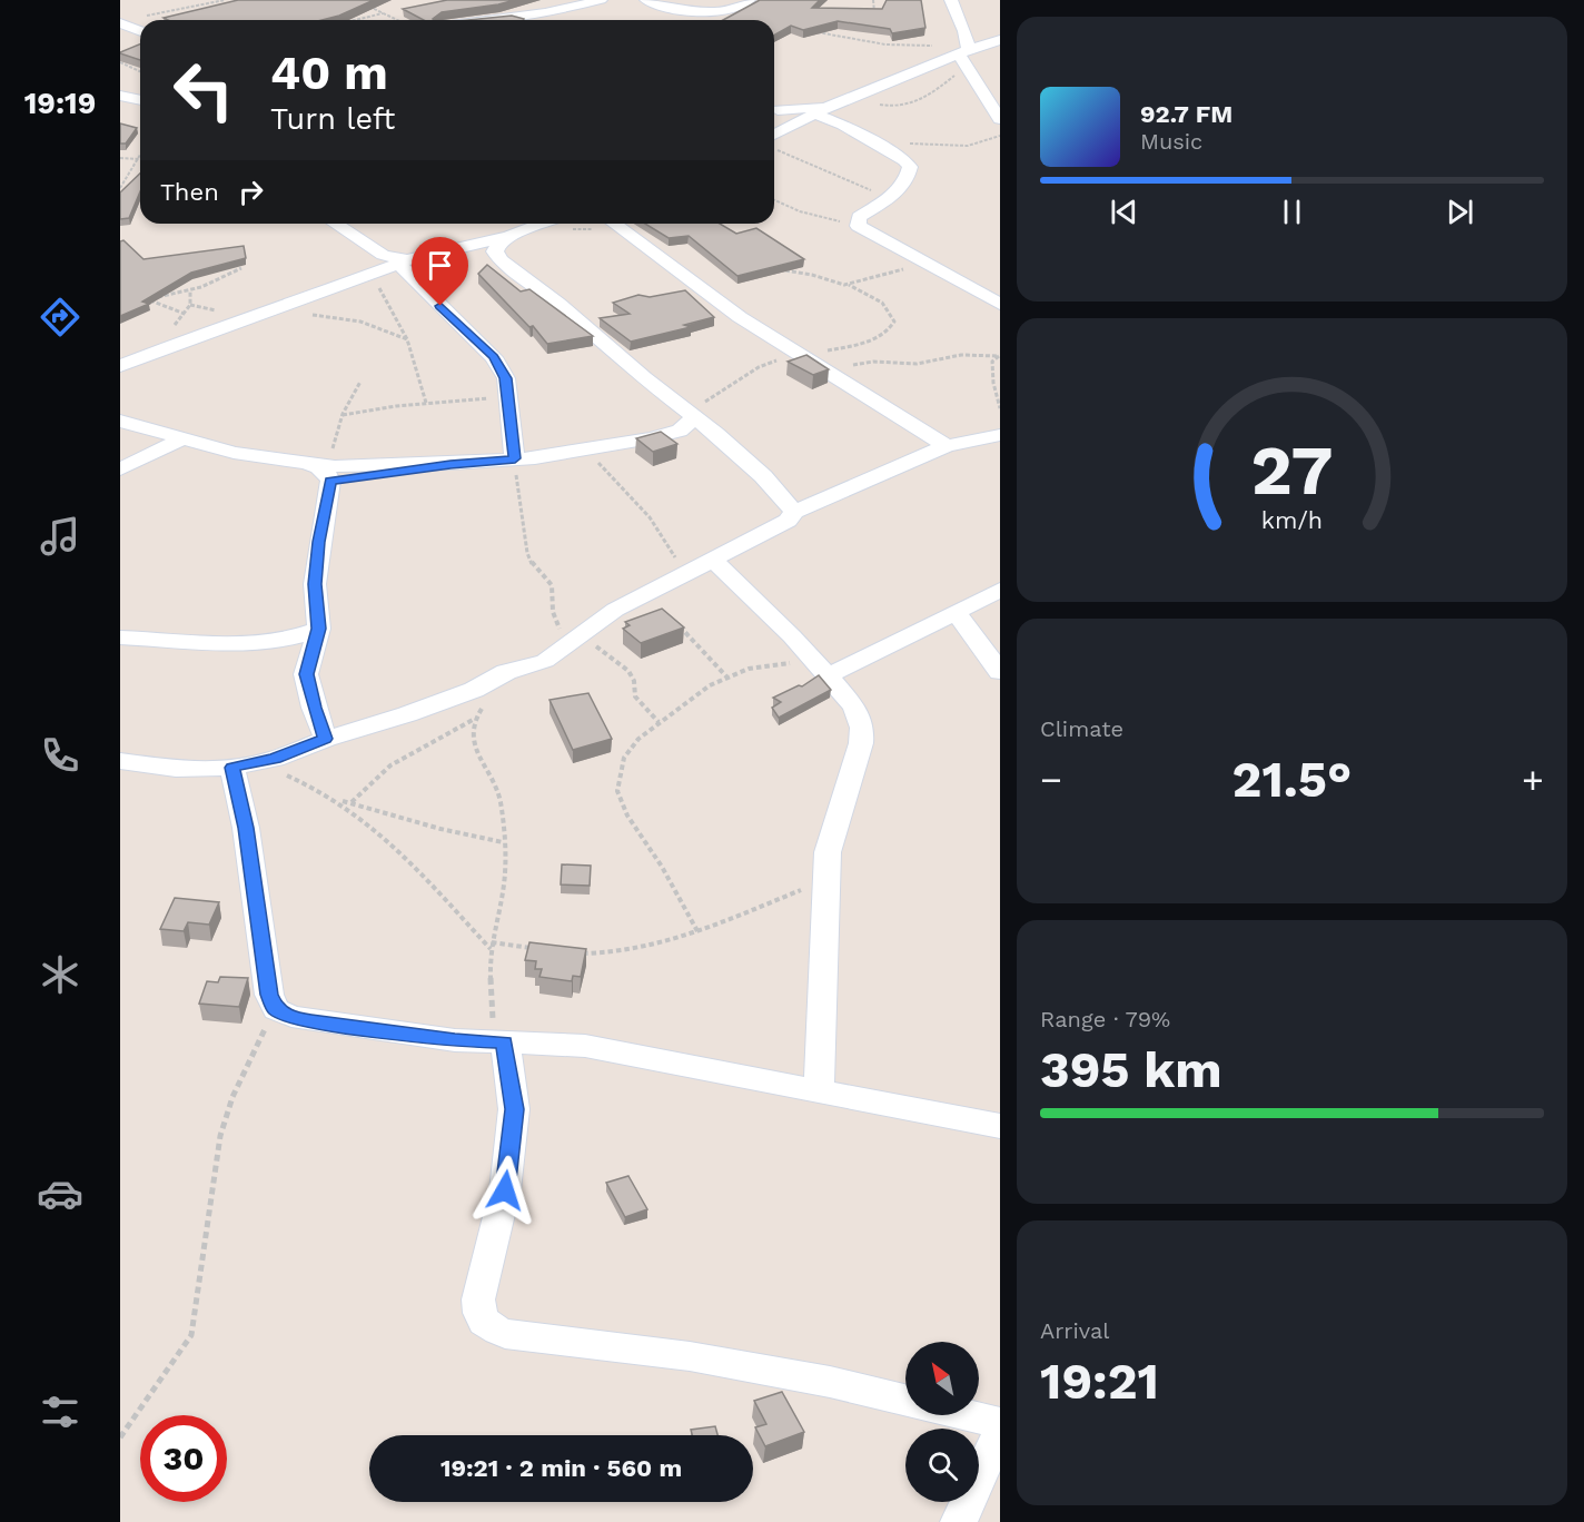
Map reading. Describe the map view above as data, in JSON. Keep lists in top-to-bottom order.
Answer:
{
  "north": "top left",
  "page": {
    "tabs": "19:19",
    "turn": ["40 m", "Turn left"],
    "song": ["92.7 FM", "Music"],
    "then": "Then",
    "tile": [
      "Climate",
      ["Range · 79%", "395 km"],
      ["Arrival", "19:21"]
    ],
    "heat": ["−", "21.5°", "+"],
    "limit": "30",
    "trip": "19:21 · 2 min · 560 m",
    "gauge": ["27", "km/h"]
  }
}
